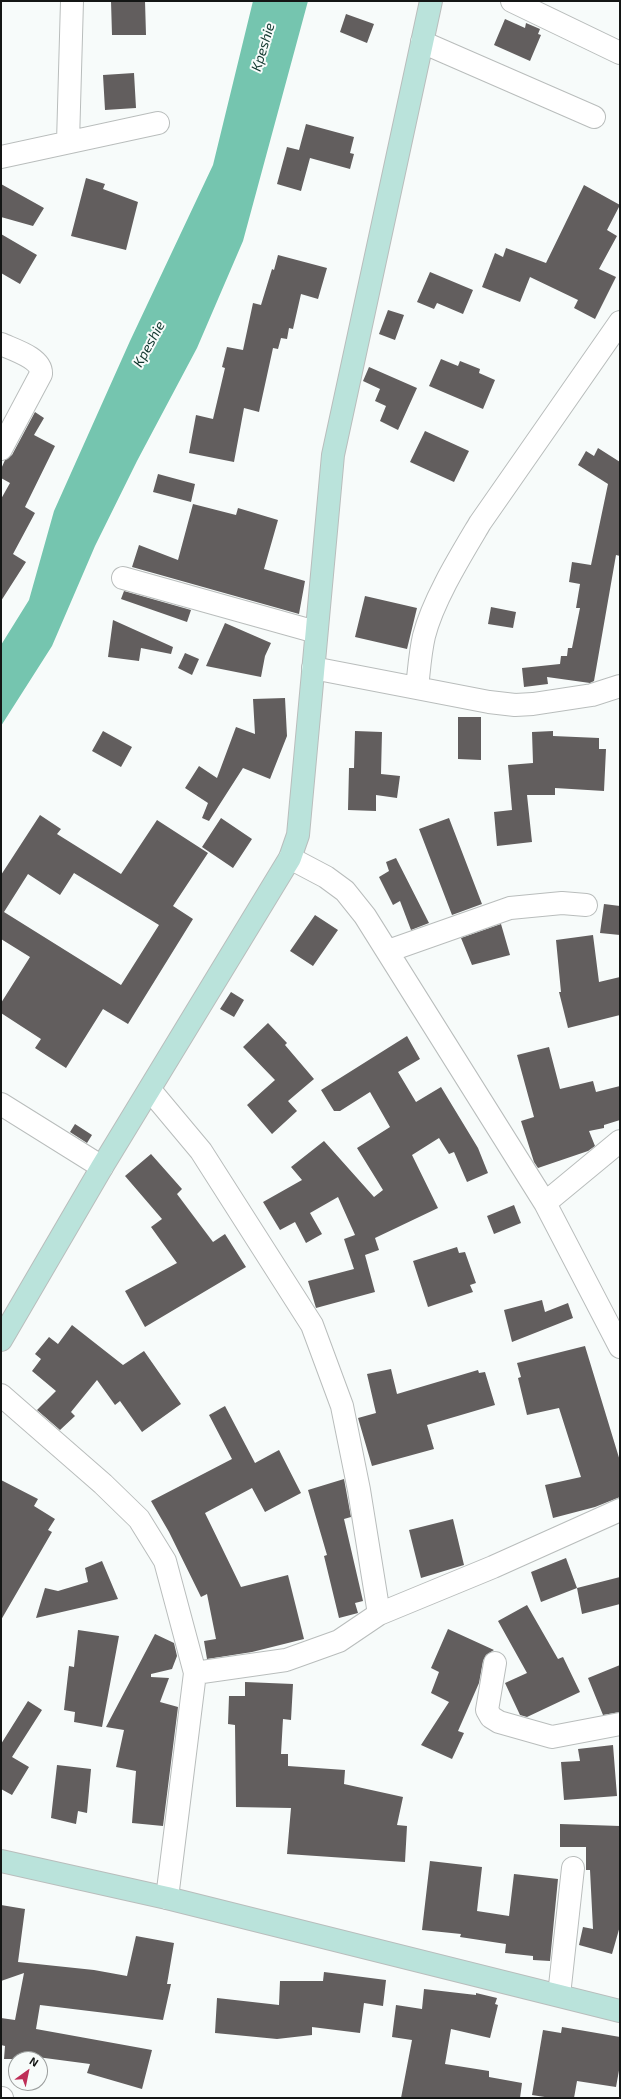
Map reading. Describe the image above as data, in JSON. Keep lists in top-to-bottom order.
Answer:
{
  "water": ["Kpeshie"],
  "north": "top right"
}
